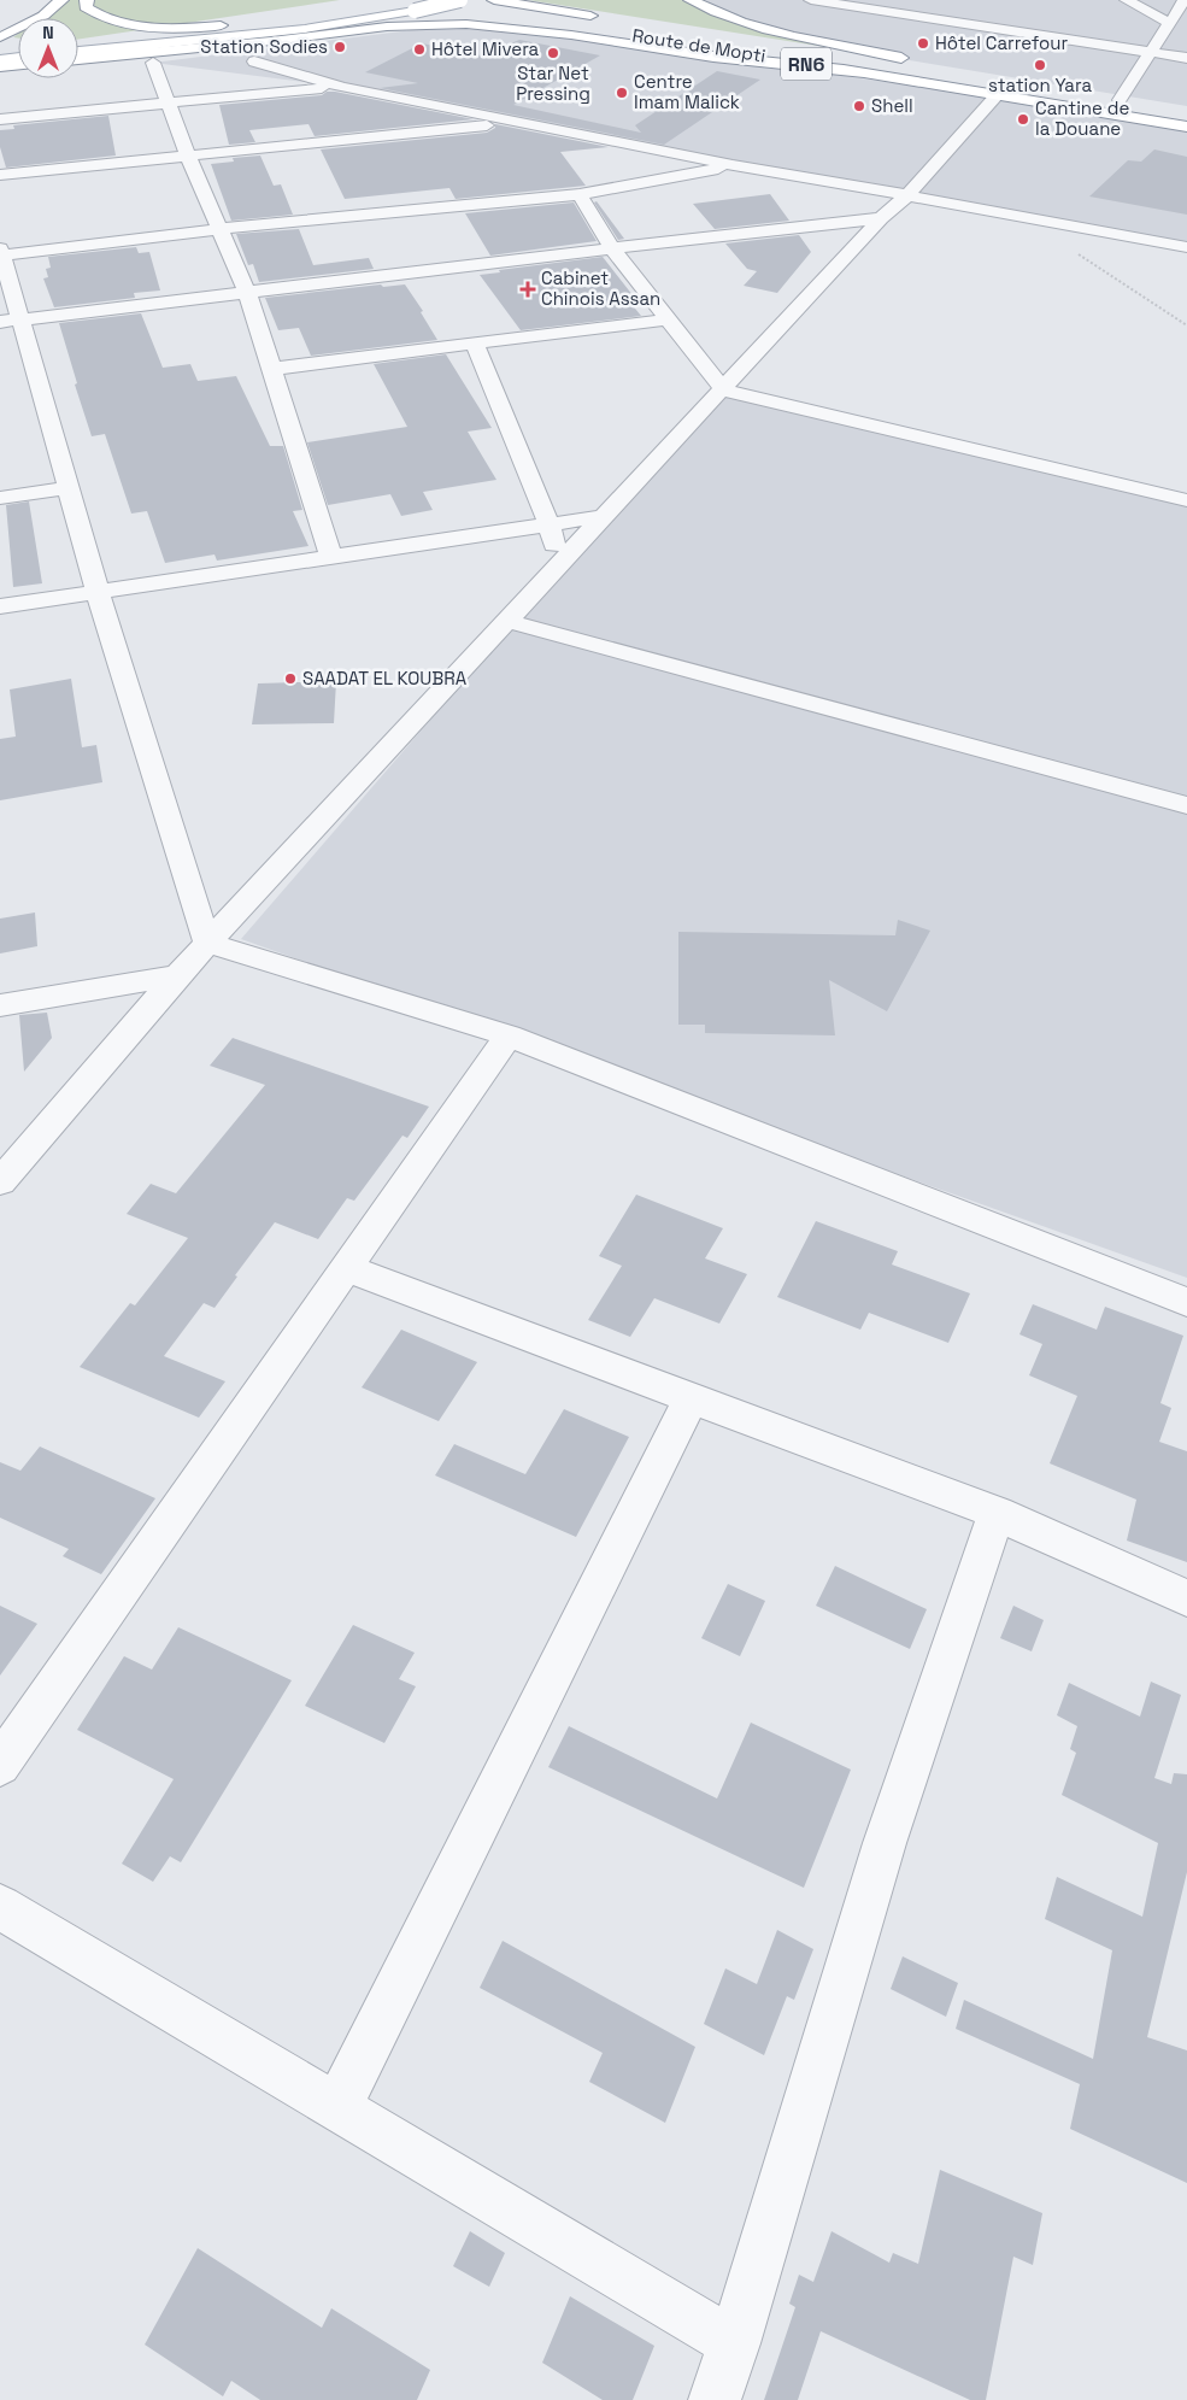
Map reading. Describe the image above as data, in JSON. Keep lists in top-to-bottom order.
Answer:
{
  "streets": {
    "main road": ["Route de Mopti", "RN6"]
  },
  "places": {
    "other": [
      "Hôtel Carrefour",
      "Station Sodies",
      "Hôtel Mivera",
      "Star Net Pressing",
      "station Yara",
      "Centre Imam Malick",
      "Shell",
      "Cantine de la Douane",
      "SAADAT EL KOUBRA"
    ],
    "health": ["Cabinet Chinois Assan"]
  },
  "north": "top"
}
